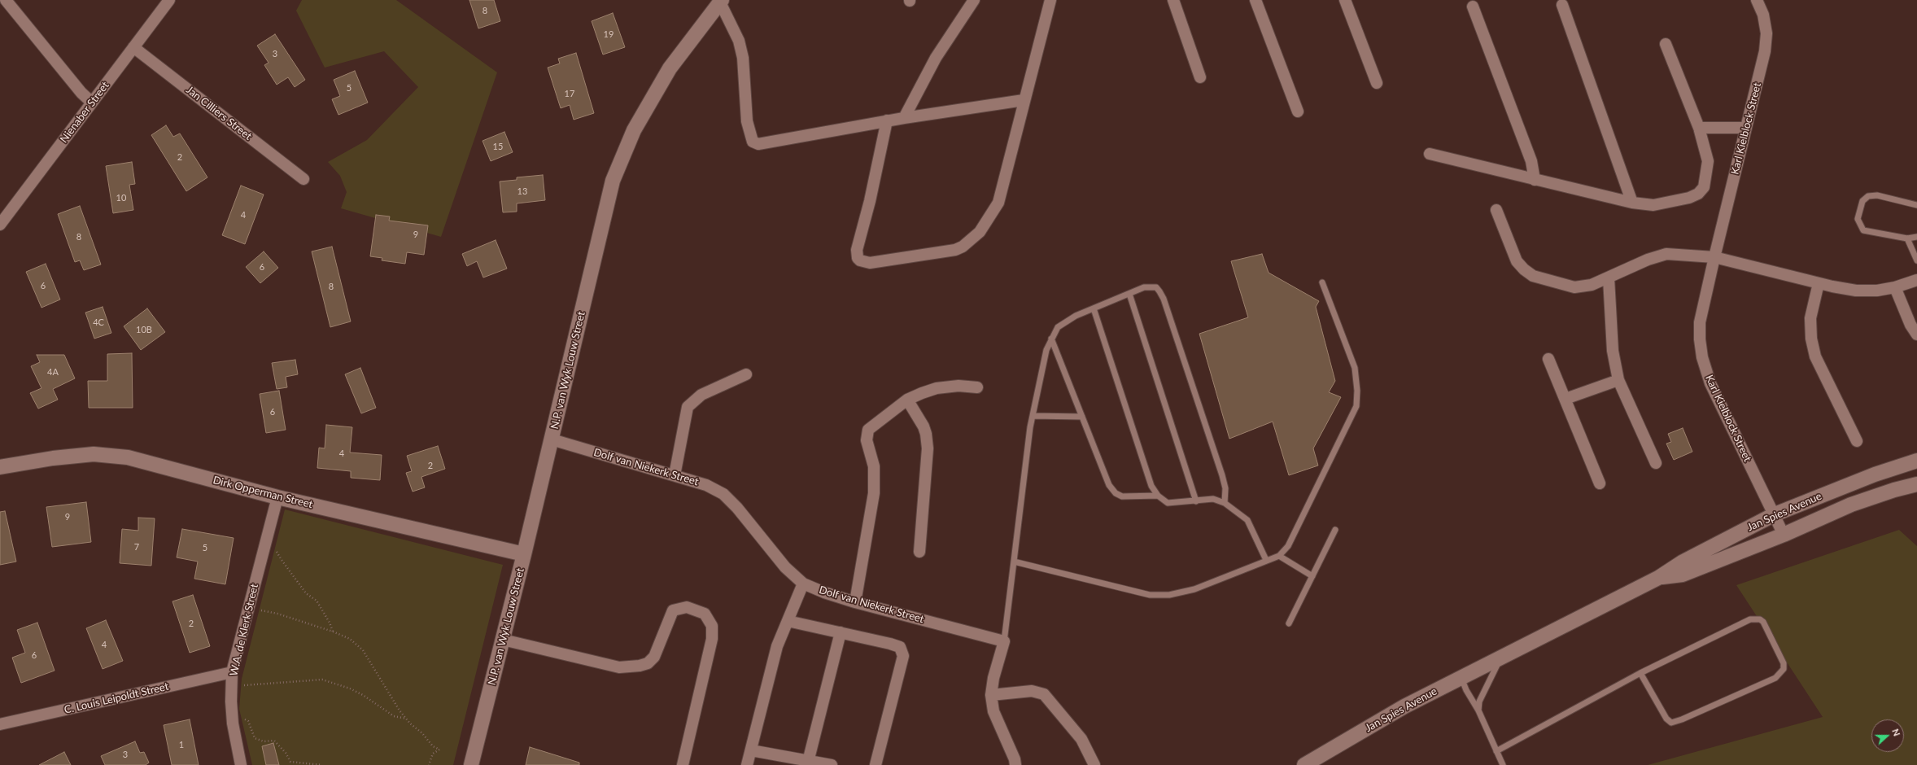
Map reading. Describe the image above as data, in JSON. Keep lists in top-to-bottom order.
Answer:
{
  "streets": {
    "street": [
      "Nienaber Street",
      "Jan Cilliers Street",
      "Karl Kielblock Street",
      "N.P. van Wyk Louw Street",
      "Dolf van Niekerk Street",
      "Dirk Opperman Street",
      "Jan Spies Avenue",
      "W.A. de Klerk Street",
      "C. Louis Leipoldt Street"
    ]
  },
  "crossings": [
    ["Nienaber Street", "Jan Cilliers Street"],
    ["Karl Kielblock Street", "Jan Spies Avenue"],
    ["N.P. van Wyk Louw Street", "Dolf van Niekerk Street"],
    ["N.P. van Wyk Louw Street", "Dirk Opperman Street"],
    ["Dirk Opperman Street", "W.A. de Klerk Street"],
    ["W.A. de Klerk Street", "C. Louis Leipoldt Street"]
  ],
  "house_numbers": [
    "8",
    "19",
    "3",
    "5",
    "17",
    "15",
    "2",
    "13",
    "10",
    "4",
    "9",
    "8",
    "6",
    "6",
    "8",
    "4C",
    "10B",
    "4A",
    "6",
    "4",
    "2",
    "9",
    "7",
    "5",
    "2",
    "4",
    "6",
    "1",
    "3"
  ],
  "north": "right"
}
